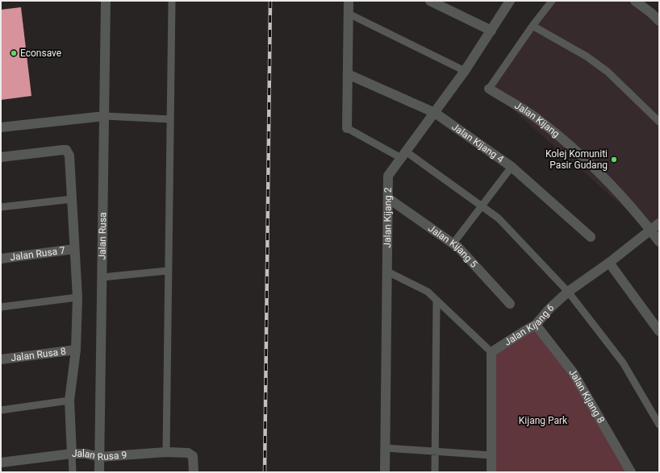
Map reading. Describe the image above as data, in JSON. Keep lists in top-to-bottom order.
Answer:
{
  "streets": {
    "street": [
      "Jalan Kijang",
      "Jalan Kijang 4",
      "Jalan Kijang 2",
      "Jalan Rusa",
      "Jalan Kijang 5",
      "Jalan Rusa 7",
      "Jalan Kijang 6",
      "Jalan Rusa 8",
      "Jalan Kijang 8",
      "Jalan Rusa 9"
    ]
  },
  "crossings": [
    ["Jalan Kijang", "Jalan Kijang 6"],
    ["Jalan Kijang 4", "Jalan Kijang 2"],
    ["Jalan Kijang 2", "Jalan Kijang 5"],
    ["Jalan Rusa", "Jalan Rusa 9"],
    ["Jalan Kijang 6", "Jalan Kijang 8"]
  ],
  "parks": ["Kijang Park"],
  "places": ["Econsave", "Kolej Komuniti Pasir Gudang"]
}
